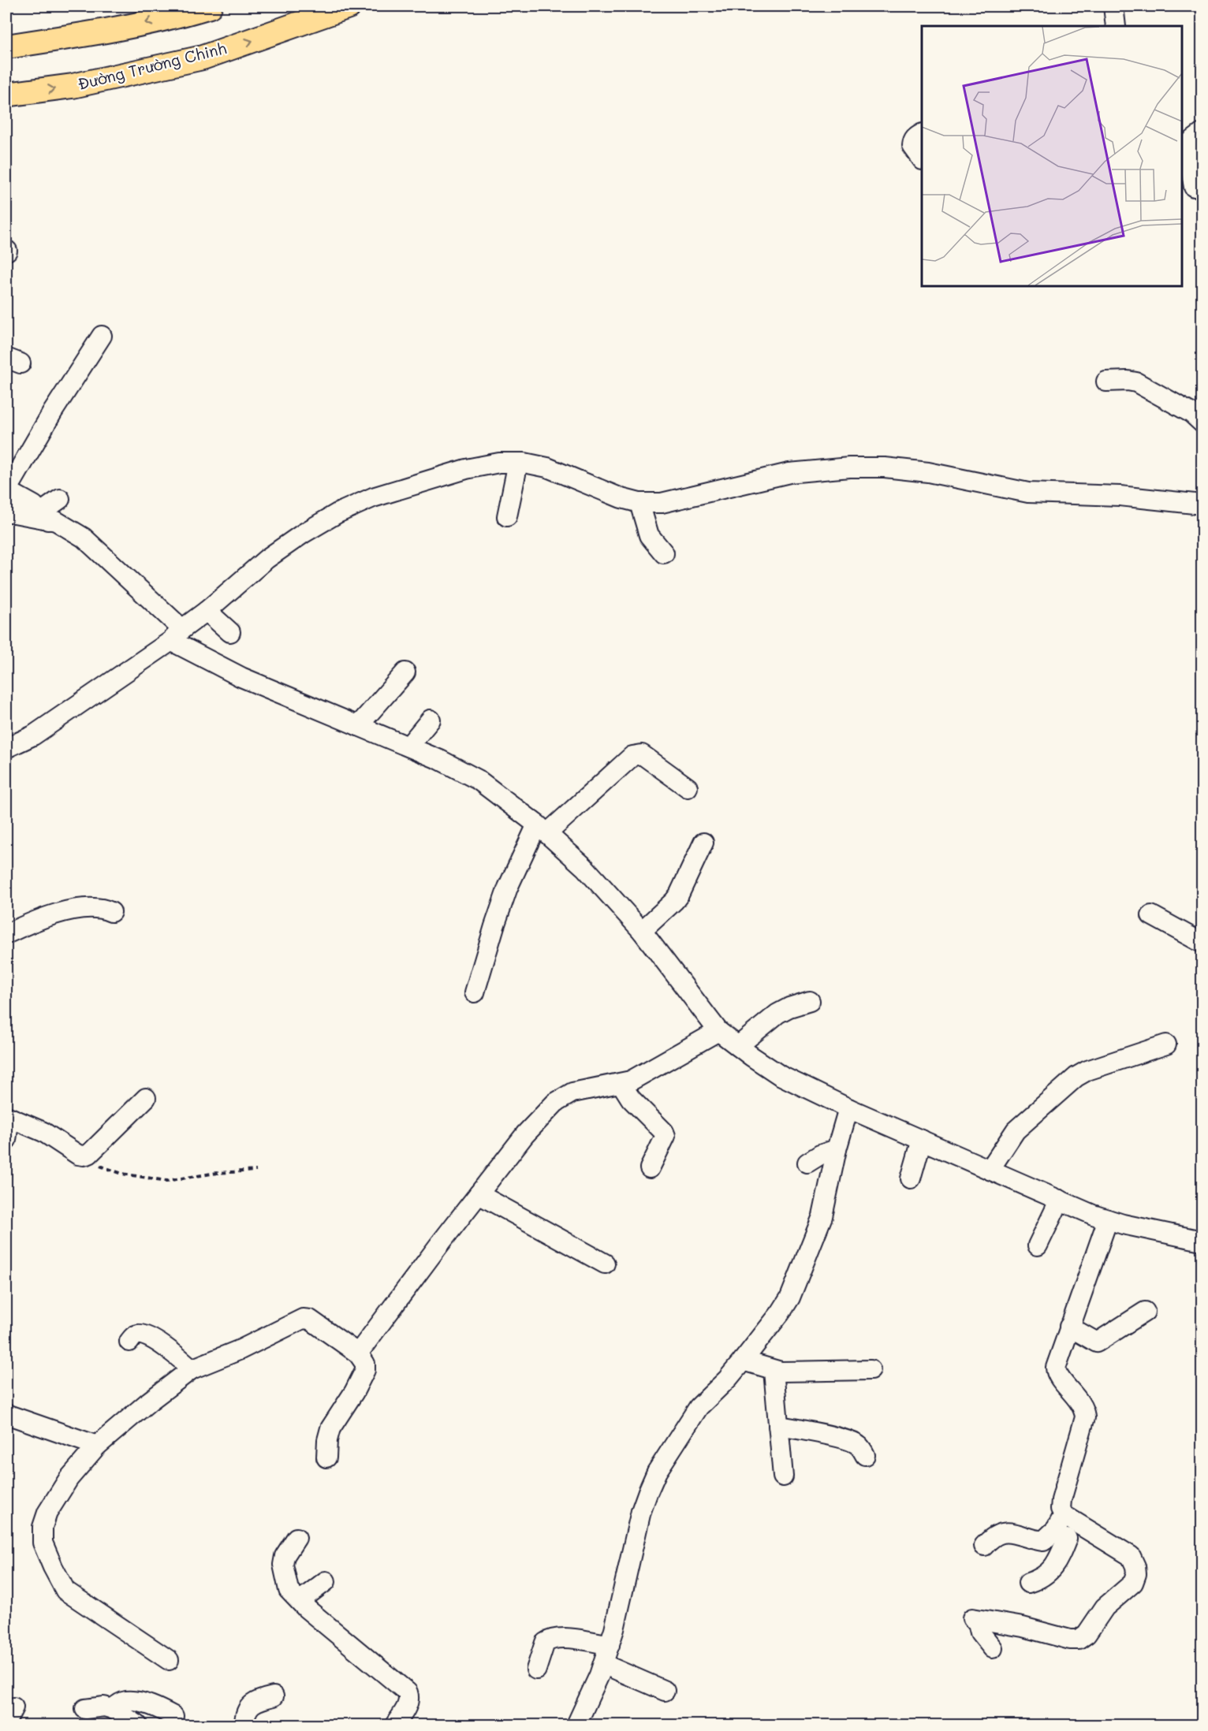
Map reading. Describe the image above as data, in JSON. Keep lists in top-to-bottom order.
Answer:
{
  "streets": {
    "main road": ["Đường Trường Chinh"]
  }
}
